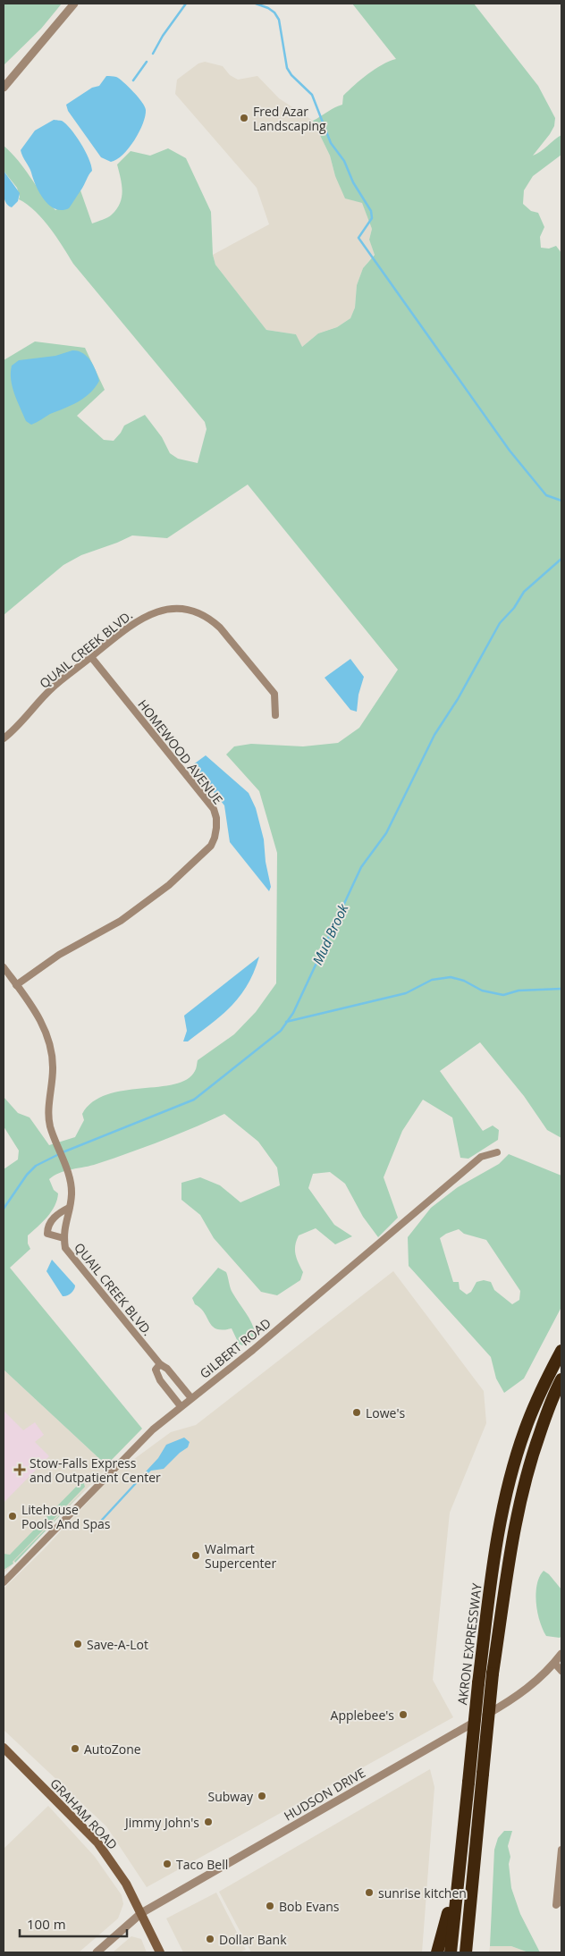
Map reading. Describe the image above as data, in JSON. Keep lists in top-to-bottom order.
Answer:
{
  "streets": {
    "highway": ["AKRON EXPRESSWAY"],
    "main road": ["GRAHAM ROAD"],
    "street": [
      "QUAIL CREEK BLVD.",
      "HOMEWOOD AVENUE",
      "GILBERT ROAD",
      "HUDSON DRIVE"
    ]
  },
  "crossings": [
    ["QUAIL CREEK BLVD.", "HOMEWOOD AVENUE"],
    ["QUAIL CREEK BLVD.", "GILBERT ROAD"],
    ["HUDSON DRIVE", "GRAHAM ROAD"]
  ],
  "water": ["Mud Brook"],
  "places": {
    "other": [
      "Fred Azar Landscaping",
      "Lowe's",
      "Litehouse Pools And Spas",
      "Walmart Supercenter",
      "Save-A-Lot",
      "Applebee's",
      "AutoZone",
      "Subway",
      "Jimmy John's",
      "Taco Bell",
      "sunrise kitchen",
      "Bob Evans",
      "Dollar Bank"
    ],
    "health": ["Stow-Falls Express and Outpatient Center"]
  },
  "scale_bar": "100 m"
}
